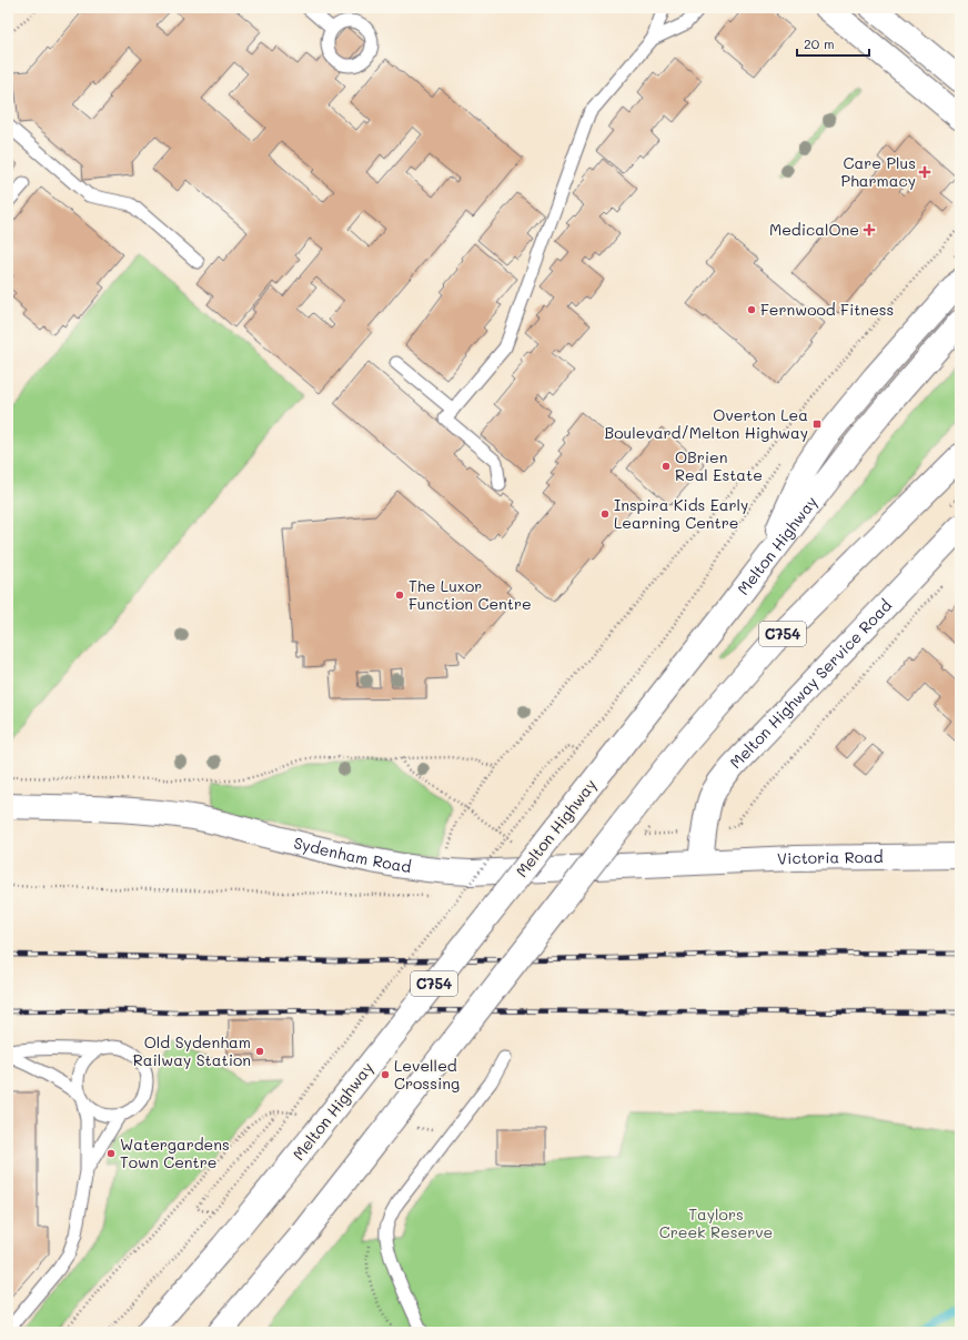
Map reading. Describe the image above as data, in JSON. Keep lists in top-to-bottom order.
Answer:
{
  "streets": {
    "main road": [
      "Melton Highway",
      "C754",
      "Melton Highway Service Road",
      "Sydenham Road",
      "Victoria Road"
    ]
  },
  "crossings": [
    ["Melton Highway Service Road", "Sydenham Road"],
    ["Melton Highway Service Road", "Victoria Road"],
    ["Sydenham Road", "Victoria Road"]
  ],
  "parks": ["Taylors Creek Reserve"],
  "places": {
    "health": ["Care Plus Pharmacy", "MedicalOne"],
    "other": [
      "Fernwood Fitness",
      "OBrien Real Estate",
      "Inspira Kids Early Learning Centre",
      "The Luxor Function Centre",
      "Old Sydenham Railway Station",
      "Levelled Crossing",
      "Watergardens Town Centre"
    ],
    "transit": ["Overton Lea Boulevard/Melton Highway"]
  },
  "scale_bar": "20 m"
}
